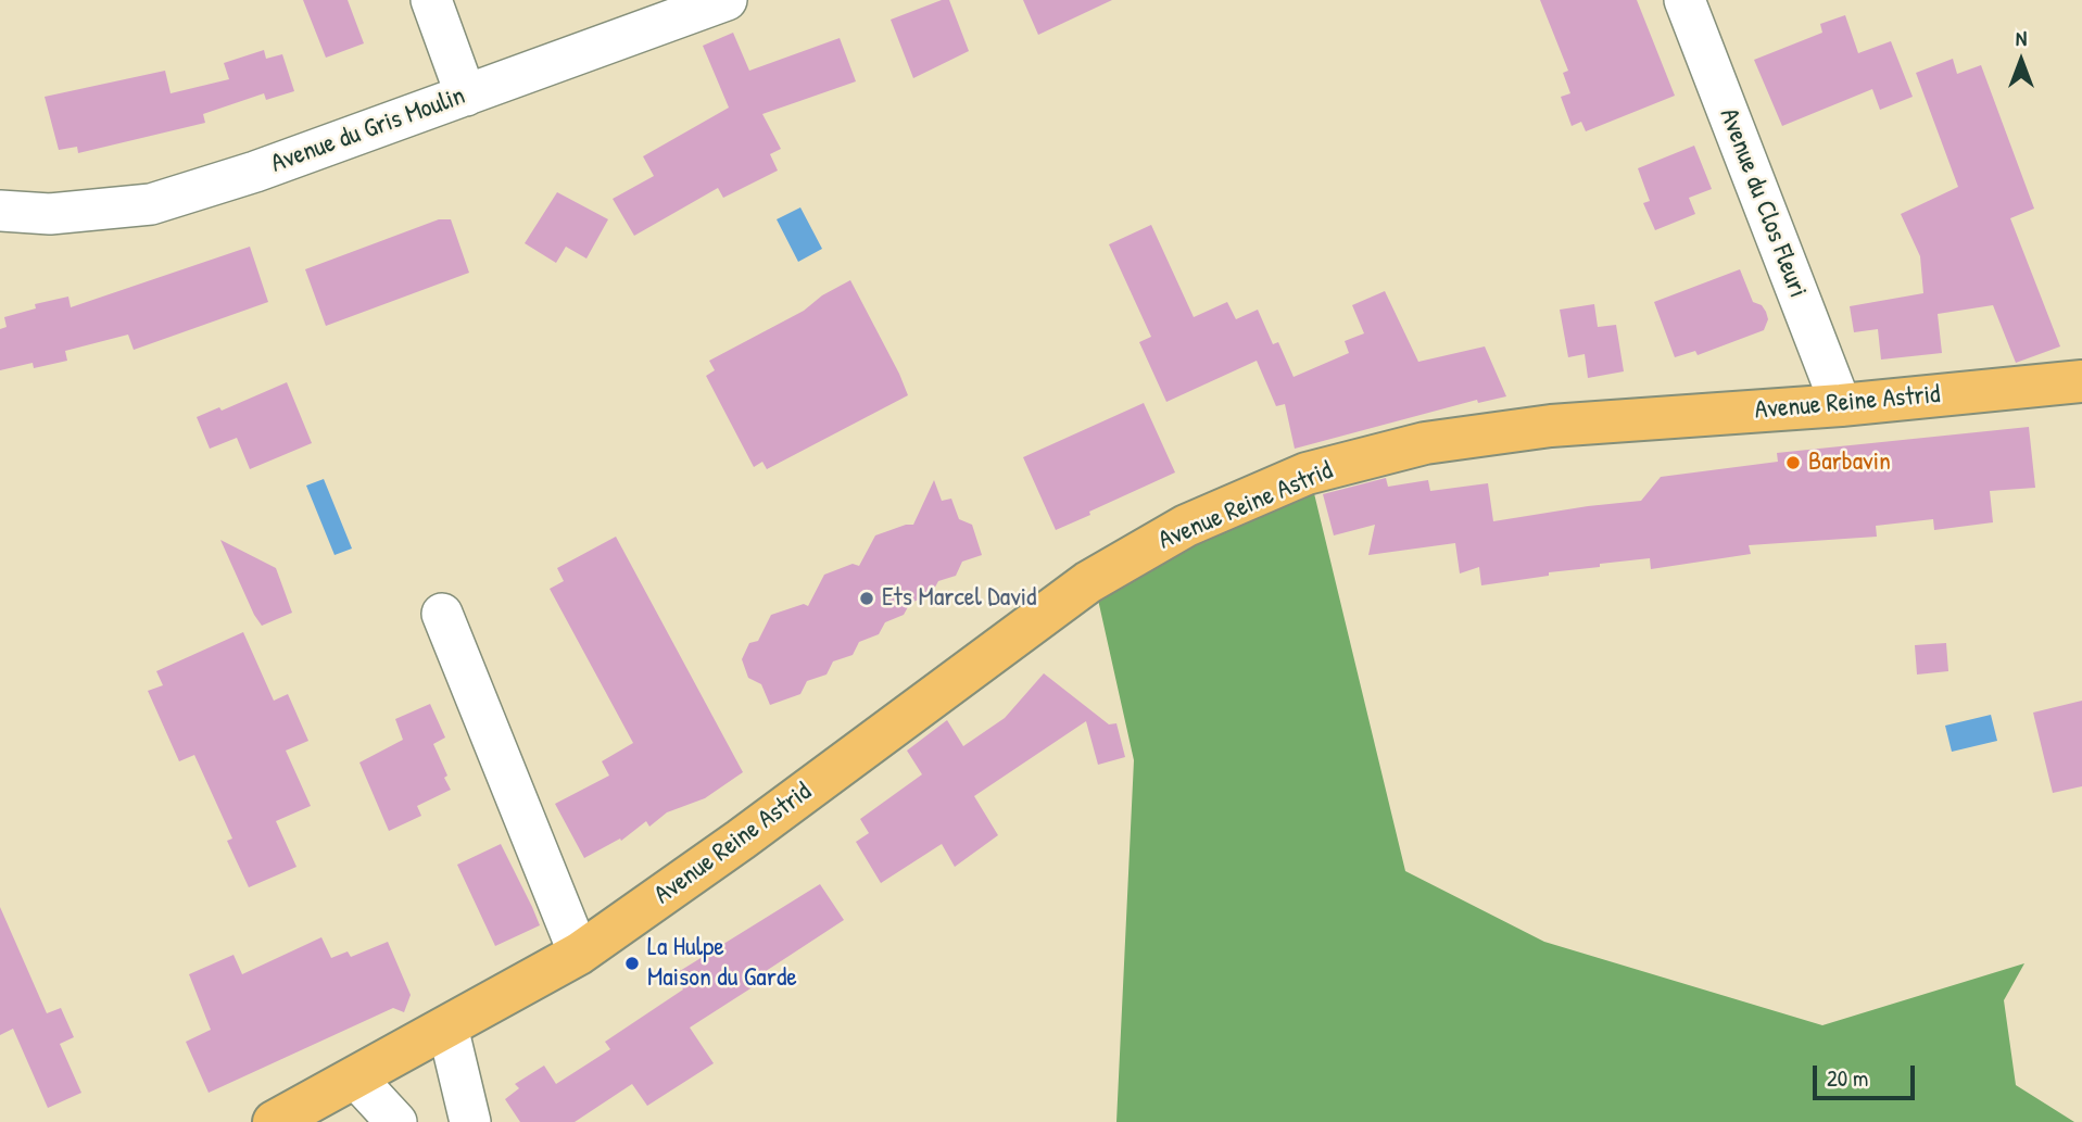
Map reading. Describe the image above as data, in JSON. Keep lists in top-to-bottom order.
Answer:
{
  "streets": {
    "main road": ["Avenue Reine Astrid"],
    "street": ["Avenue du Gris Moulin", "Avenue du Clos Fleuri"]
  },
  "crossings": [
    ["Avenue du Clos Fleuri", "Avenue Reine Astrid"]
  ],
  "places": ["Barbavin", "Ets Marcel David", "La Hulpe Maison du Garde"],
  "scale_bar": "20 m",
  "north": "top"
}
